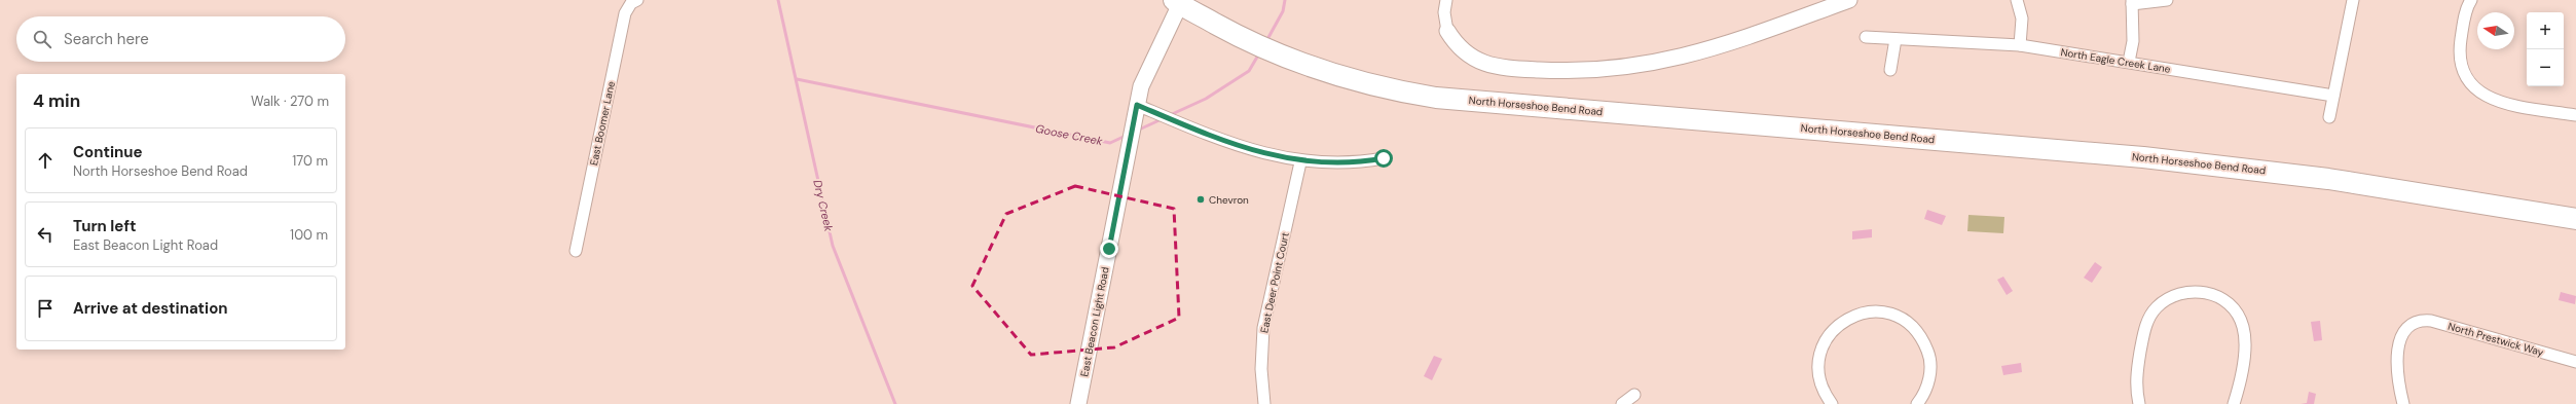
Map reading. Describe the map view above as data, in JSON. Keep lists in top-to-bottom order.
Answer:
{
  "streets": {
    "highway": ["North Horseshoe Bend Road"],
    "street": [
      "North Eagle Creek Lane",
      "East Boomer Lane",
      "East Deer Point Court",
      "East Beacon Light Road",
      "North Prestwick Way"
    ]
  },
  "crossings": [
    ["North Horseshoe Bend Road", "East Beacon Light Road"]
  ],
  "water": ["Goose Creek", "Dry Creek"],
  "places": ["Chevron"],
  "north": "left",
  "page": {
    "map_buttons": ["+", "−"],
    "search": "Search here",
    "heading": ["4 min", "Walk · 270 m"],
    "list": [
      ["Continue", "North Horseshoe Bend Road", "170 m"],
      ["Turn left", "East Beacon Light Road", "100 m"],
      "Arrive at destination"
    ]
  }
}
